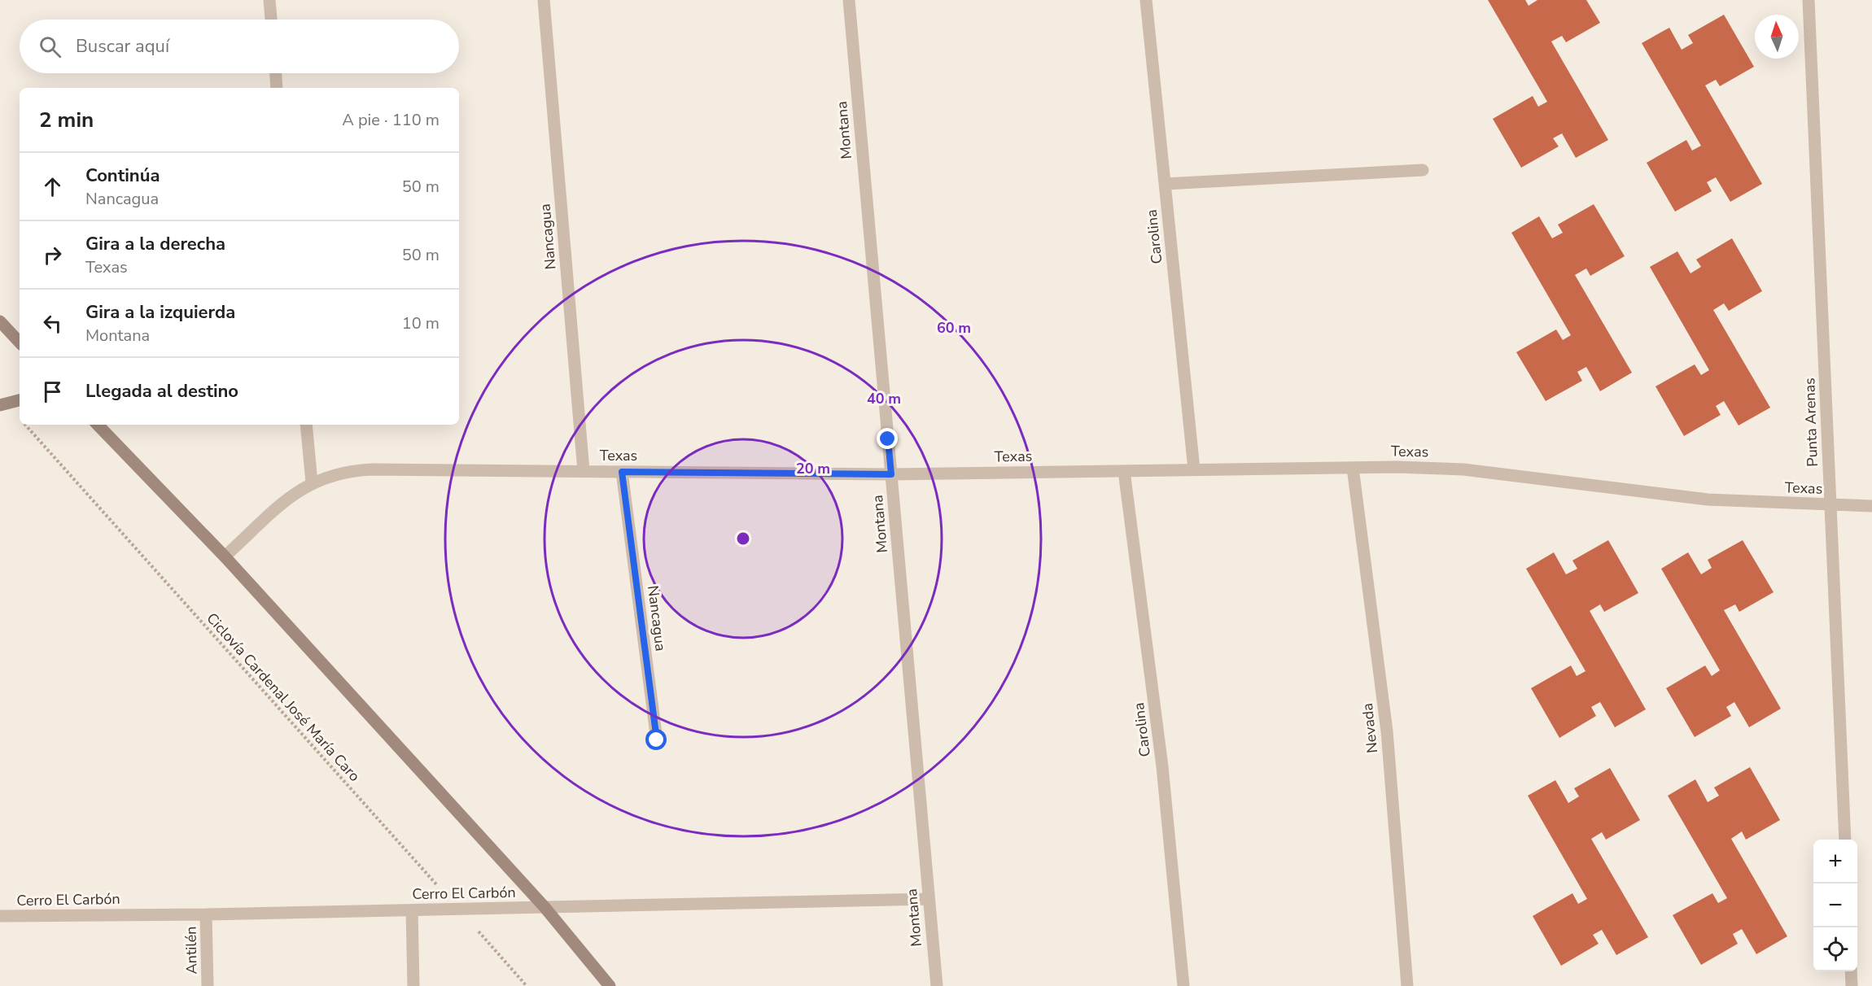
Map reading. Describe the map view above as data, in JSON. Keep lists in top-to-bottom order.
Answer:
{
  "streets": {
    "street": [
      "Montana",
      "Nancagua",
      "Carolina",
      "Punta Arenas",
      "Texas",
      "Nevada",
      "Cerro El Carbón",
      "Antilén"
    ],
    "path": ["Ciclovía Cardenal José María Caro"]
  },
  "crossings": [
    ["Montana", "Texas"],
    ["Montana", "Cerro El Carbón"],
    ["Nancagua", "Texas"],
    ["Carolina", "Texas"],
    ["Punta Arenas", "Texas"],
    ["Texas", "Nevada"],
    ["Ciclovía Cardenal José María Caro", "Cerro El Carbón"],
    ["Cerro El Carbón", "Antilén"]
  ],
  "north": "top",
  "page": {
    "search": "Buscar aquí",
    "heading": ["2 min", "A pie · 110 m"],
    "list": [
      ["Continúa", "Nancagua", "50 m"],
      ["Gira a la derecha", "Texas", "50 m"],
      ["Gira a la izquierda", "Montana", "10 m"],
      "Llegada al destino"
    ],
    "map_buttons": ["+", "−"]
  },
  "rings": ["60 m", "40 m", "20 m"]
}
